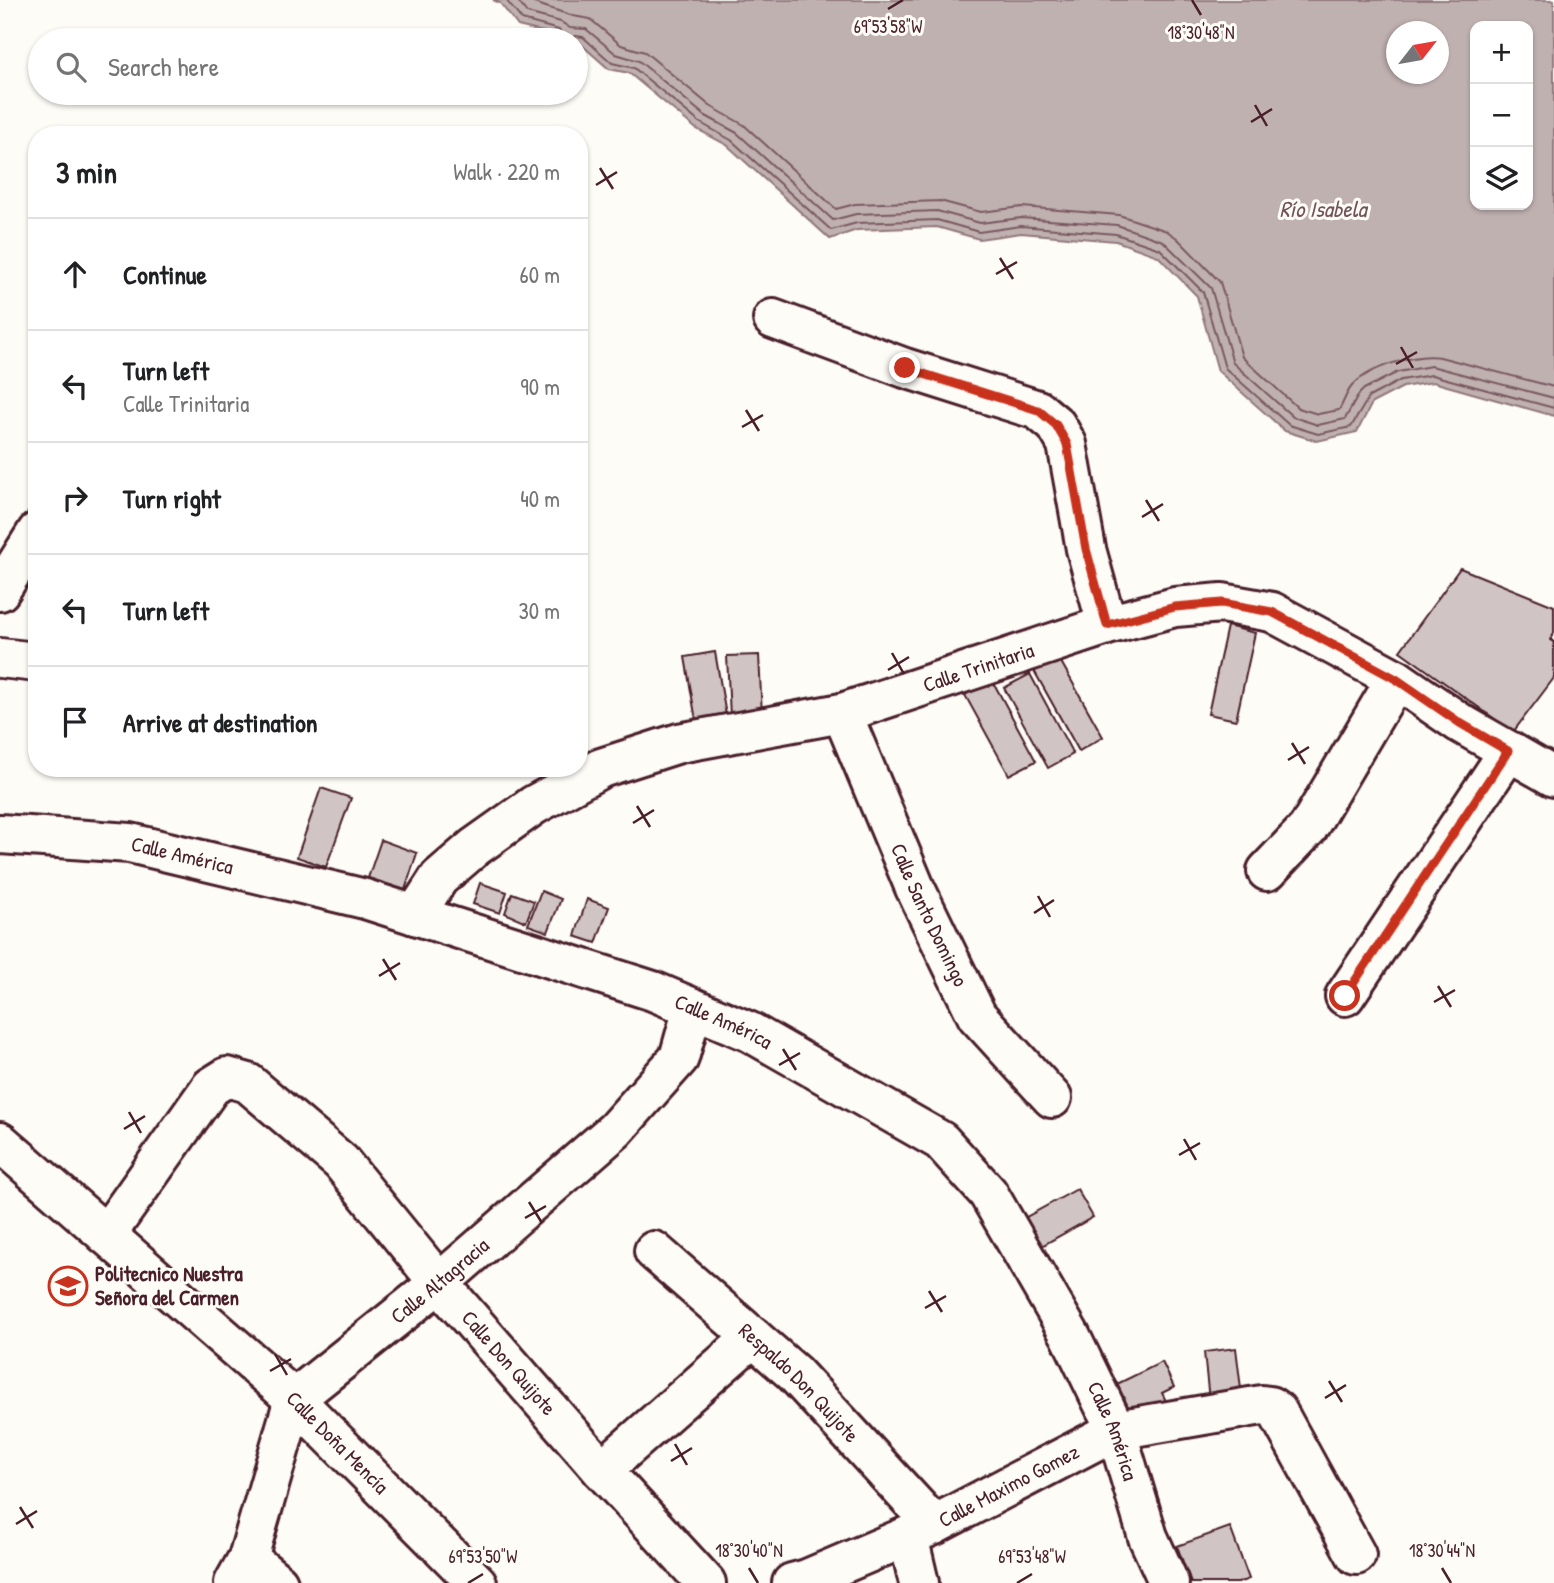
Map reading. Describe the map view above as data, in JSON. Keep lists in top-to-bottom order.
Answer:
{
  "streets": {
    "street": [
      "Calle Trinitaria",
      "Calle América",
      "Calle Santo Domingo",
      "Calle Altagracia",
      "Calle Don Quijote",
      "Respaldo Don Quijote",
      "Calle Doña Mencía",
      "Calle Maximo Gomez"
    ]
  },
  "crossings": [
    ["Calle Trinitaria", "Calle América"],
    ["Calle Trinitaria", "Calle Santo Domingo"],
    ["Calle América", "Calle Altagracia"],
    ["Calle América", "Calle Maximo Gomez"],
    ["Calle Altagracia", "Calle Don Quijote"],
    ["Calle Altagracia", "Calle Doña Mencía"],
    ["Calle Don Quijote", "Calle Doña Mencía"],
    ["Respaldo Don Quijote", "Calle Maximo Gomez"]
  ],
  "water": ["Río Isabela"],
  "places": {
    "school or university": ["Politecnico Nuestra Señora del Carmen"]
  },
  "north": "top right",
  "page": {
    "map_buttons": ["+", "−"],
    "search": "Search here",
    "heading": ["3 min", "Walk · 220 m"],
    "list": [
      ["Continue", "60 m"],
      ["Turn left", "Calle Trinitaria", "90 m"],
      ["Turn right", "40 m"],
      ["Turn left", "30 m"],
      "Arrive at destination"
    ]
  },
  "coordinates": [
    "69°53'58\"W",
    "18°30'48\"N",
    "18°30'40\"N",
    "18°30'44\"N",
    "69°53'50\"W",
    "69°53'48\"W"
  ]
}
